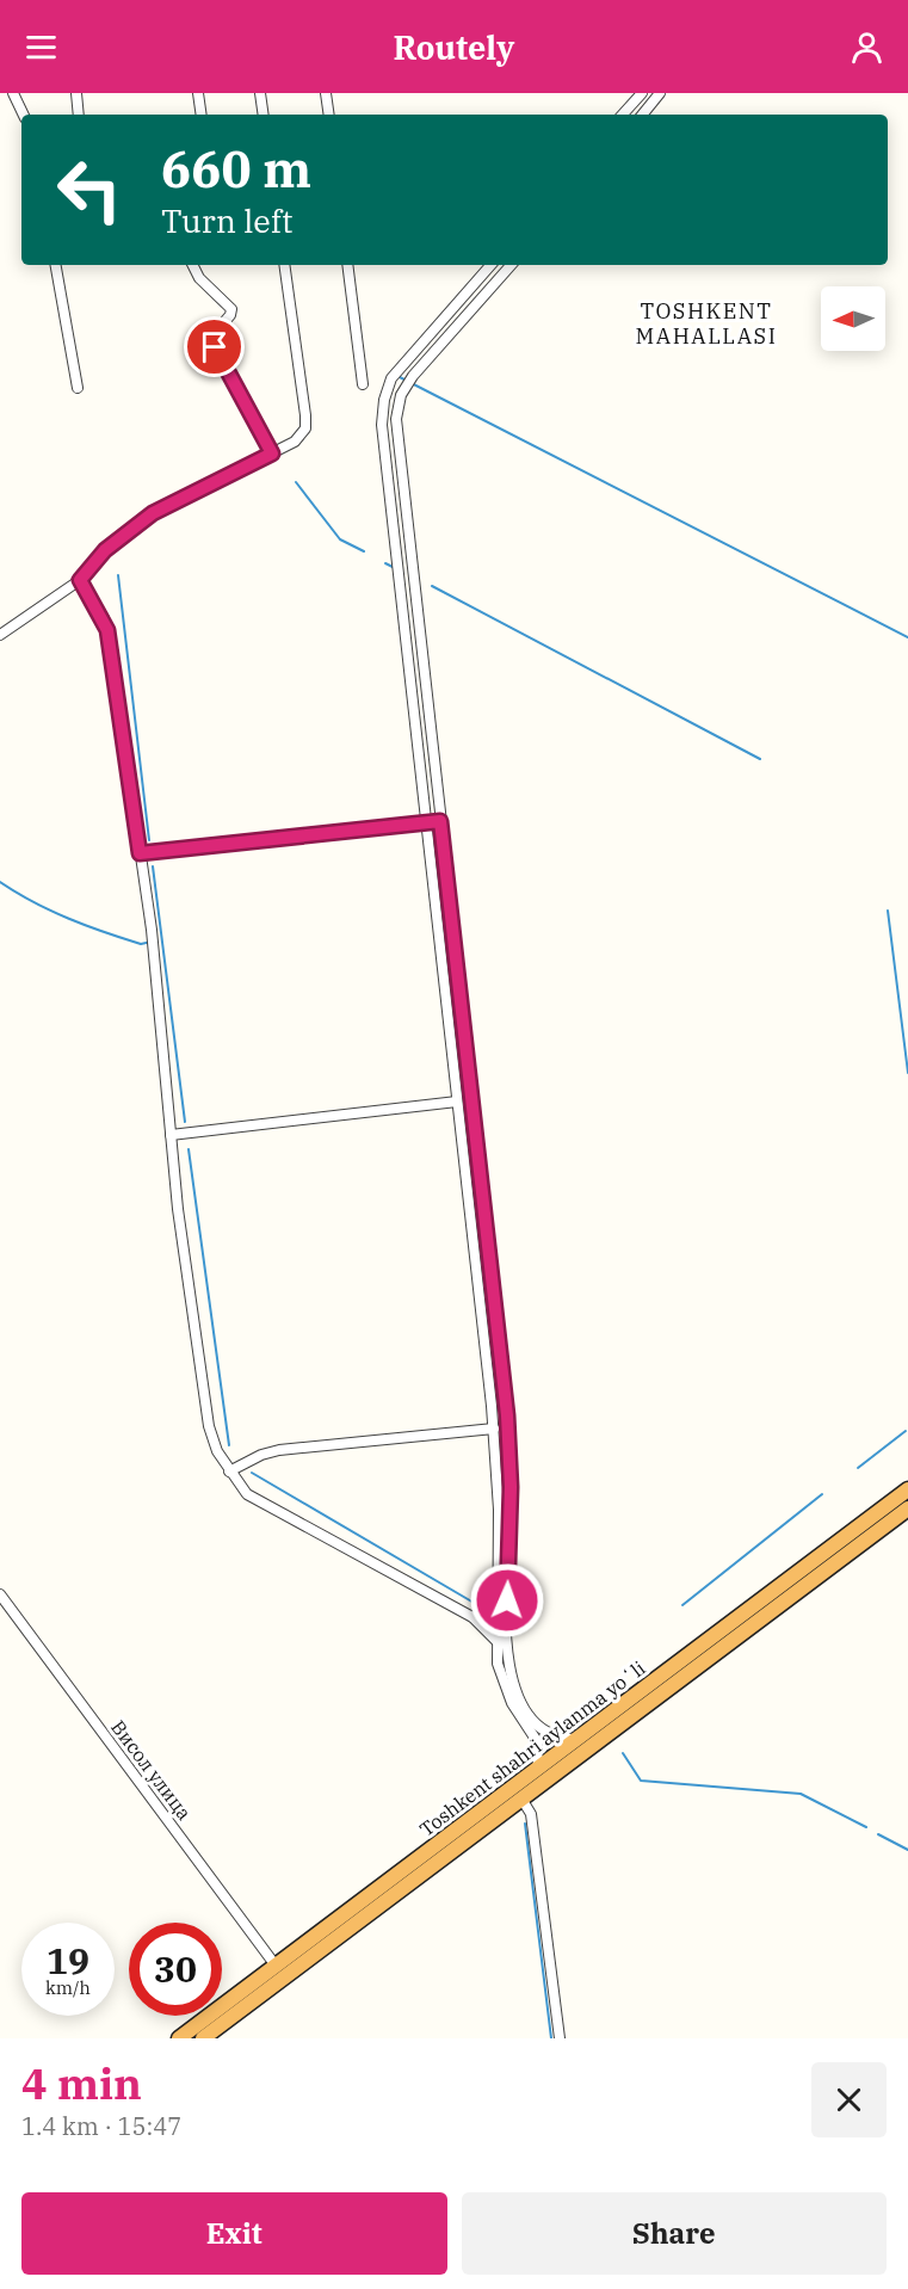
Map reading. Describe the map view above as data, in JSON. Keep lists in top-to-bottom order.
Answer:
{
  "streets": {
    "highway": ["Toshkent shahri aylanma yoʻli"],
    "street": ["Висол улица"]
  },
  "crossings": [
    ["Toshkent shahri aylanma yoʻli", "Висол улица"]
  ],
  "districts": ["TOSHKENT MAHALLASI"],
  "north": "left",
  "page": {
    "header": "Routely",
    "turn": ["660 m", "Turn left"],
    "speed": "19 km/h",
    "limit": "30",
    "heading": ["4 min", "1.4 km · 15:47"],
    "buttons": ["Exit", "Share"]
  }
}
